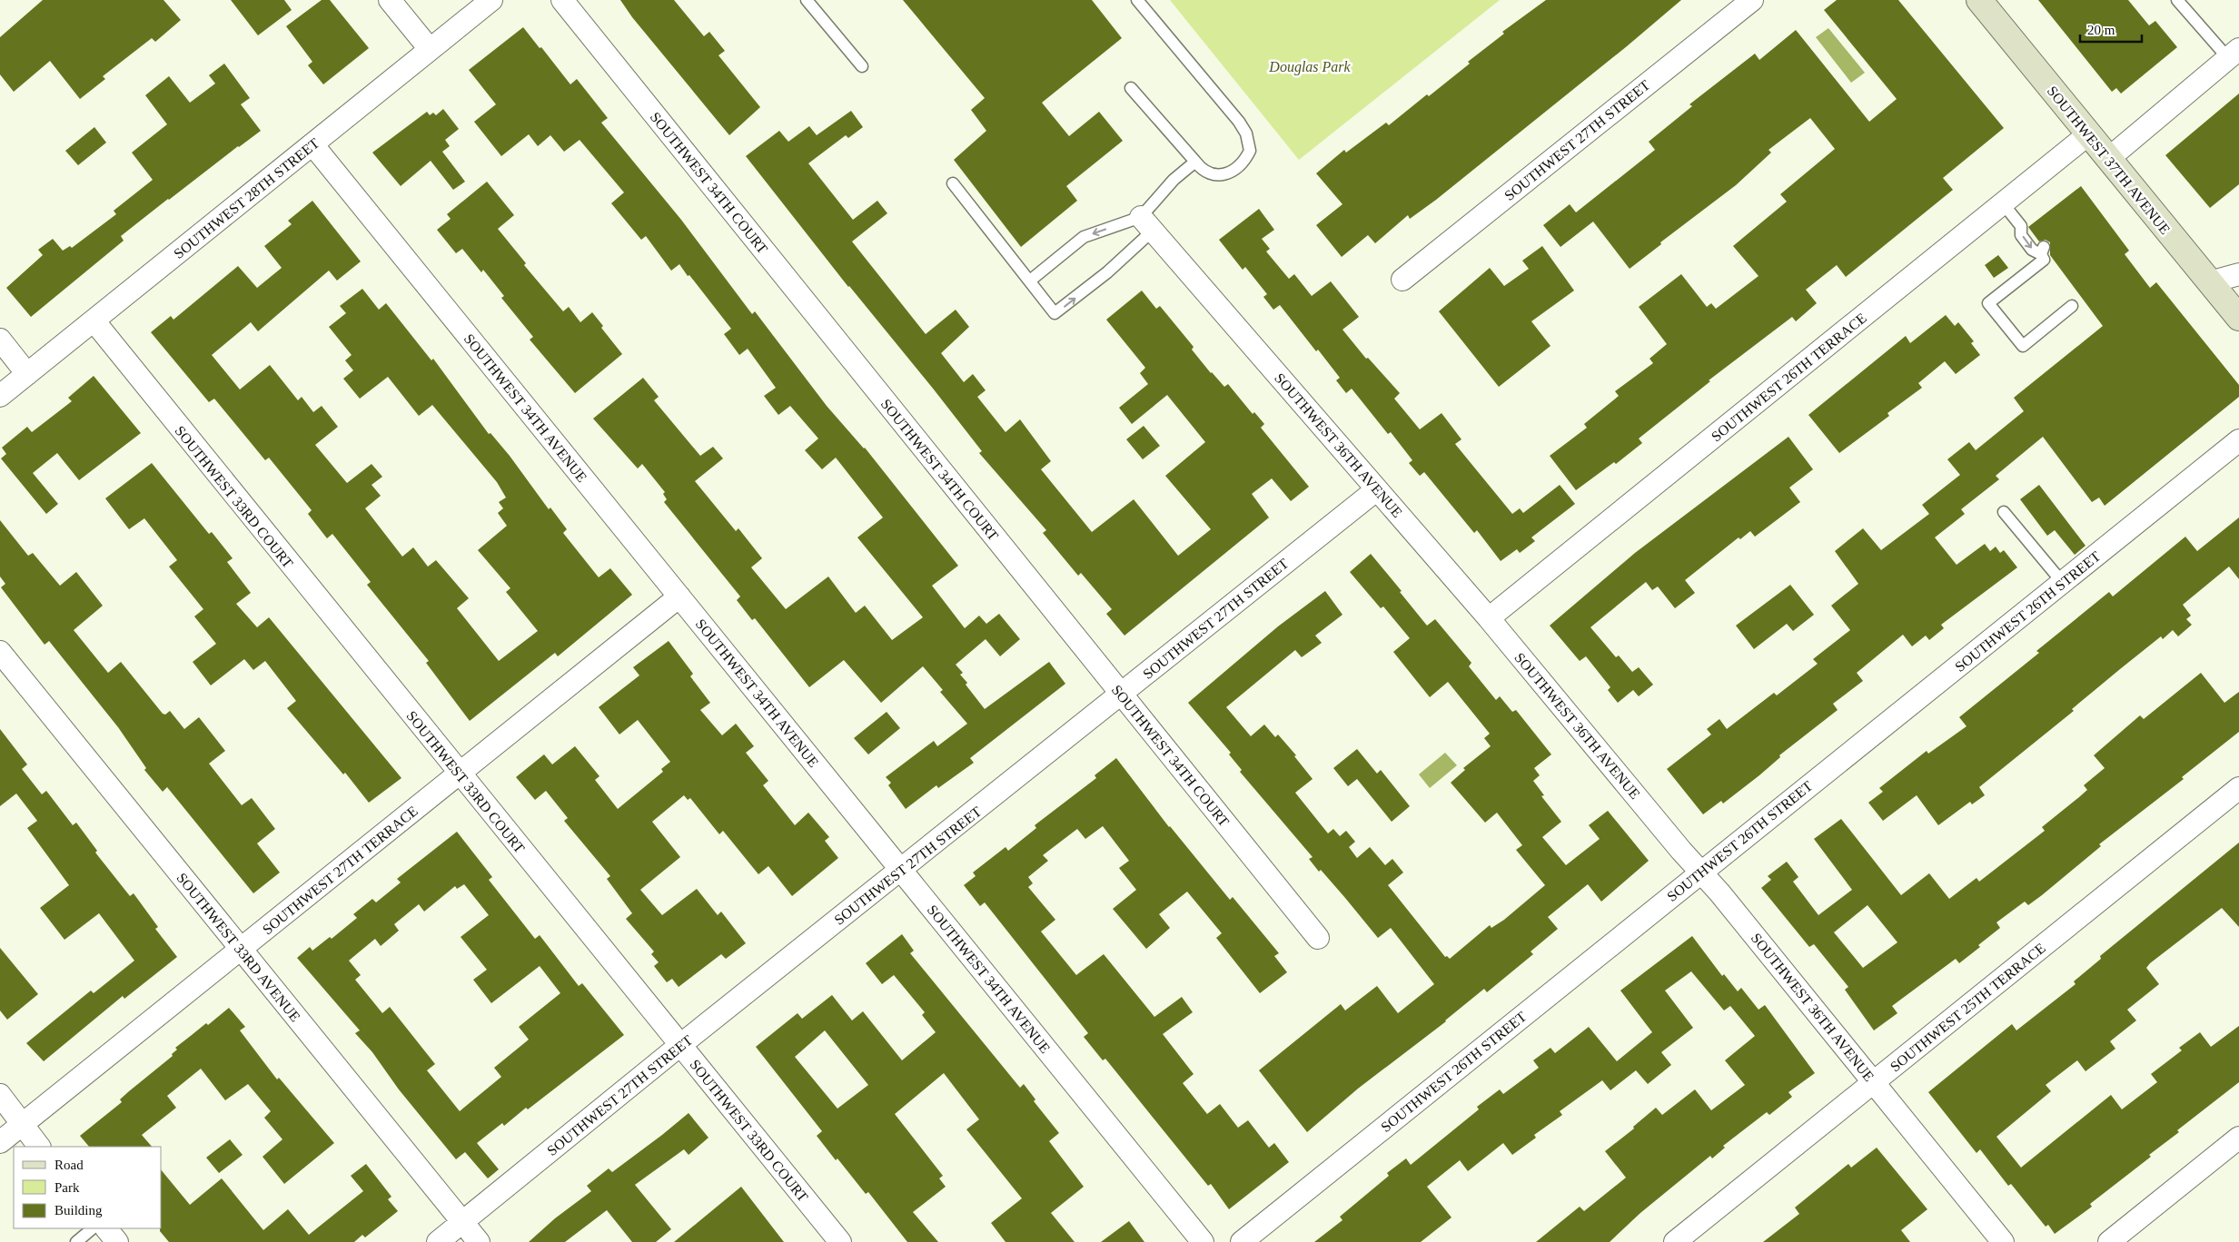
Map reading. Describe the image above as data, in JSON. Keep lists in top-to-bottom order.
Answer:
{
  "streets": {
    "main road": ["SOUTHWEST 37TH AVENUE"],
    "street": [
      "SOUTHWEST 27TH STREET",
      "SOUTHWEST 34TH COURT",
      "SOUTHWEST 28TH STREET",
      "SOUTHWEST 26TH TERRACE",
      "SOUTHWEST 34TH AVENUE",
      "SOUTHWEST 36TH AVENUE",
      "SOUTHWEST 33RD COURT",
      "SOUTHWEST 26TH STREET",
      "SOUTHWEST 27TH TERRACE",
      "SOUTHWEST 33RD AVENUE",
      "SOUTHWEST 25TH TERRACE"
    ]
  },
  "crossings": [
    ["SOUTHWEST 27TH STREET", "SOUTHWEST 34TH COURT"],
    ["SOUTHWEST 27TH STREET", "SOUTHWEST 34TH AVENUE"],
    ["SOUTHWEST 27TH STREET", "SOUTHWEST 36TH AVENUE"],
    ["SOUTHWEST 27TH STREET", "SOUTHWEST 33RD COURT"],
    ["SOUTHWEST 27TH STREET", "SOUTHWEST 33RD AVENUE"],
    ["SOUTHWEST 37TH AVENUE", "SOUTHWEST 26TH TERRACE"],
    ["SOUTHWEST 28TH STREET", "SOUTHWEST 34TH AVENUE"],
    ["SOUTHWEST 28TH STREET", "SOUTHWEST 33RD COURT"],
    ["SOUTHWEST 26TH TERRACE", "SOUTHWEST 36TH AVENUE"],
    ["SOUTHWEST 34TH AVENUE", "SOUTHWEST 27TH TERRACE"],
    ["SOUTHWEST 36TH AVENUE", "SOUTHWEST 26TH STREET"],
    ["SOUTHWEST 36TH AVENUE", "SOUTHWEST 25TH TERRACE"],
    ["SOUTHWEST 33RD COURT", "SOUTHWEST 27TH TERRACE"],
    ["SOUTHWEST 27TH TERRACE", "SOUTHWEST 33RD AVENUE"]
  ],
  "parks": ["Douglas Park"],
  "legend": ["Road", "Park", "Building"],
  "scale_bar": "20 m"
}
